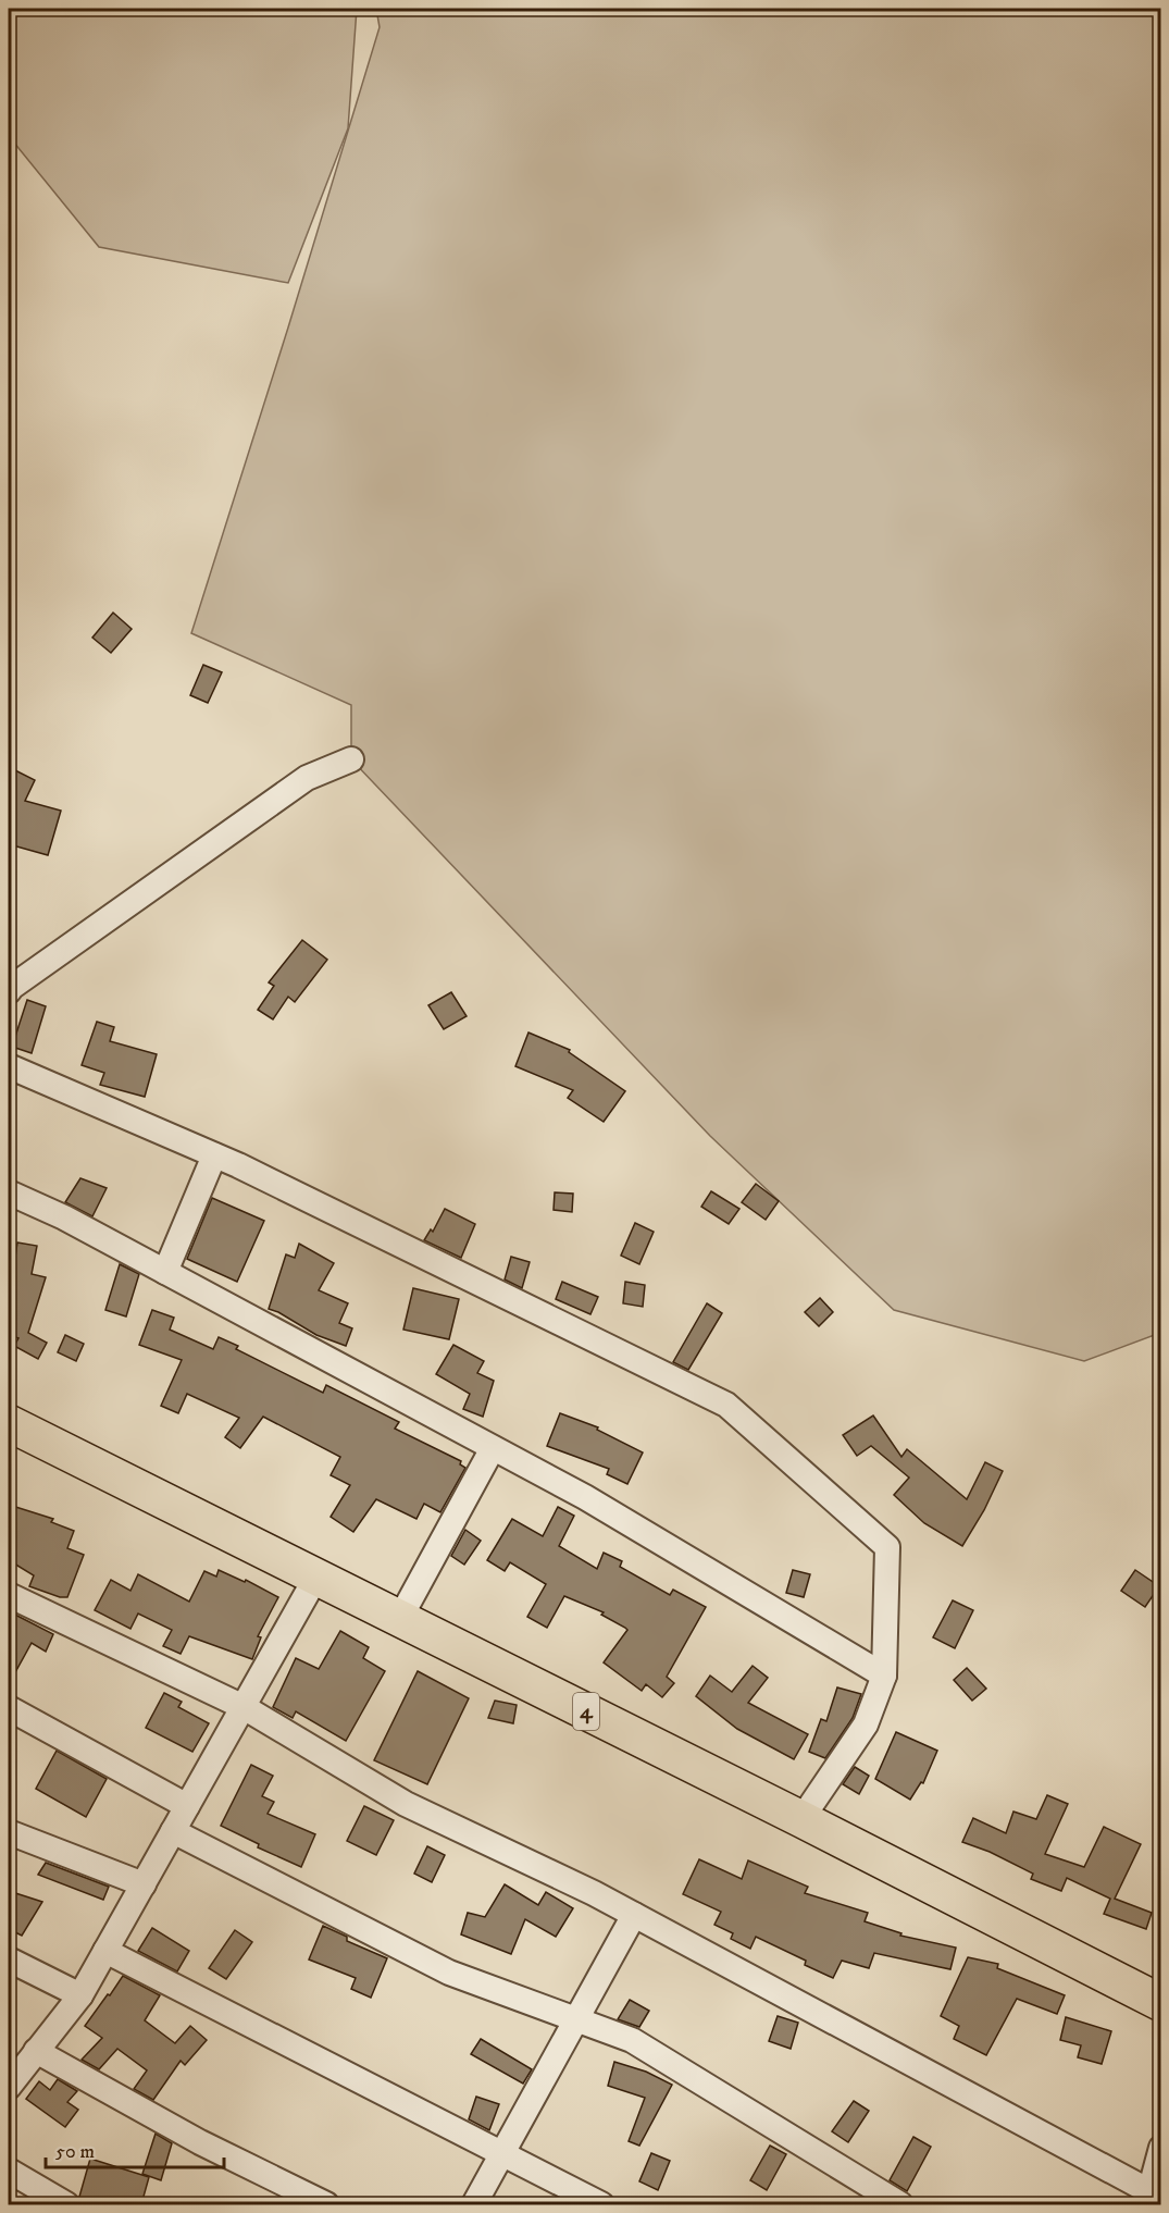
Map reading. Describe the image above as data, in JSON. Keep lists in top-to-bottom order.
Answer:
{
  "streets": {
    "highway": ["4"]
  },
  "scale_bar": "50 m"
}
